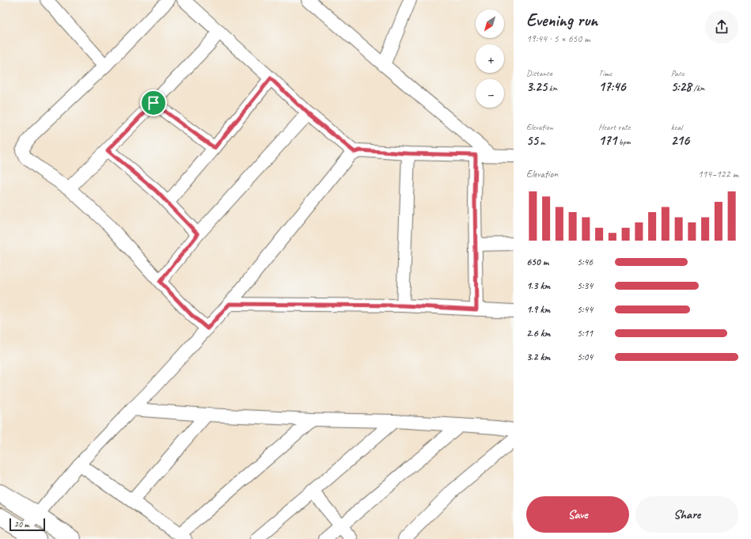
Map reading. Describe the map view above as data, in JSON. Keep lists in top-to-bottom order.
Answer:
{
  "scale_bar": "20 m",
  "north": "bottom left",
  "page": {
    "heading": ["Evening run", "19:44 · 5 × 650 m"],
    "map_buttons": ["+", "−"],
    "stats": [
      ["Distance", "3.25 km"],
      ["Time", "17:46"],
      ["Pace", "5:28 /km"],
      ["Elevation", "55 m"],
      ["Heart rate", "171 bpm"],
      ["kcal", "216"]
    ],
    "chart": ["Elevation", "114–122 m"],
    "list": [
      {
        "name": "650 m",
        "note": "5:46"
      },
      {
        "name": "1.3 km",
        "note": "5:34"
      },
      {
        "name": "1.9 km",
        "note": "5:44"
      },
      {
        "name": "2.6 km",
        "note": "5:11"
      },
      {
        "name": "3.2 km",
        "note": "5:04"
      }
    ],
    "buttons": ["Save", "Share"],
    "scale": "20 m"
  }
}
